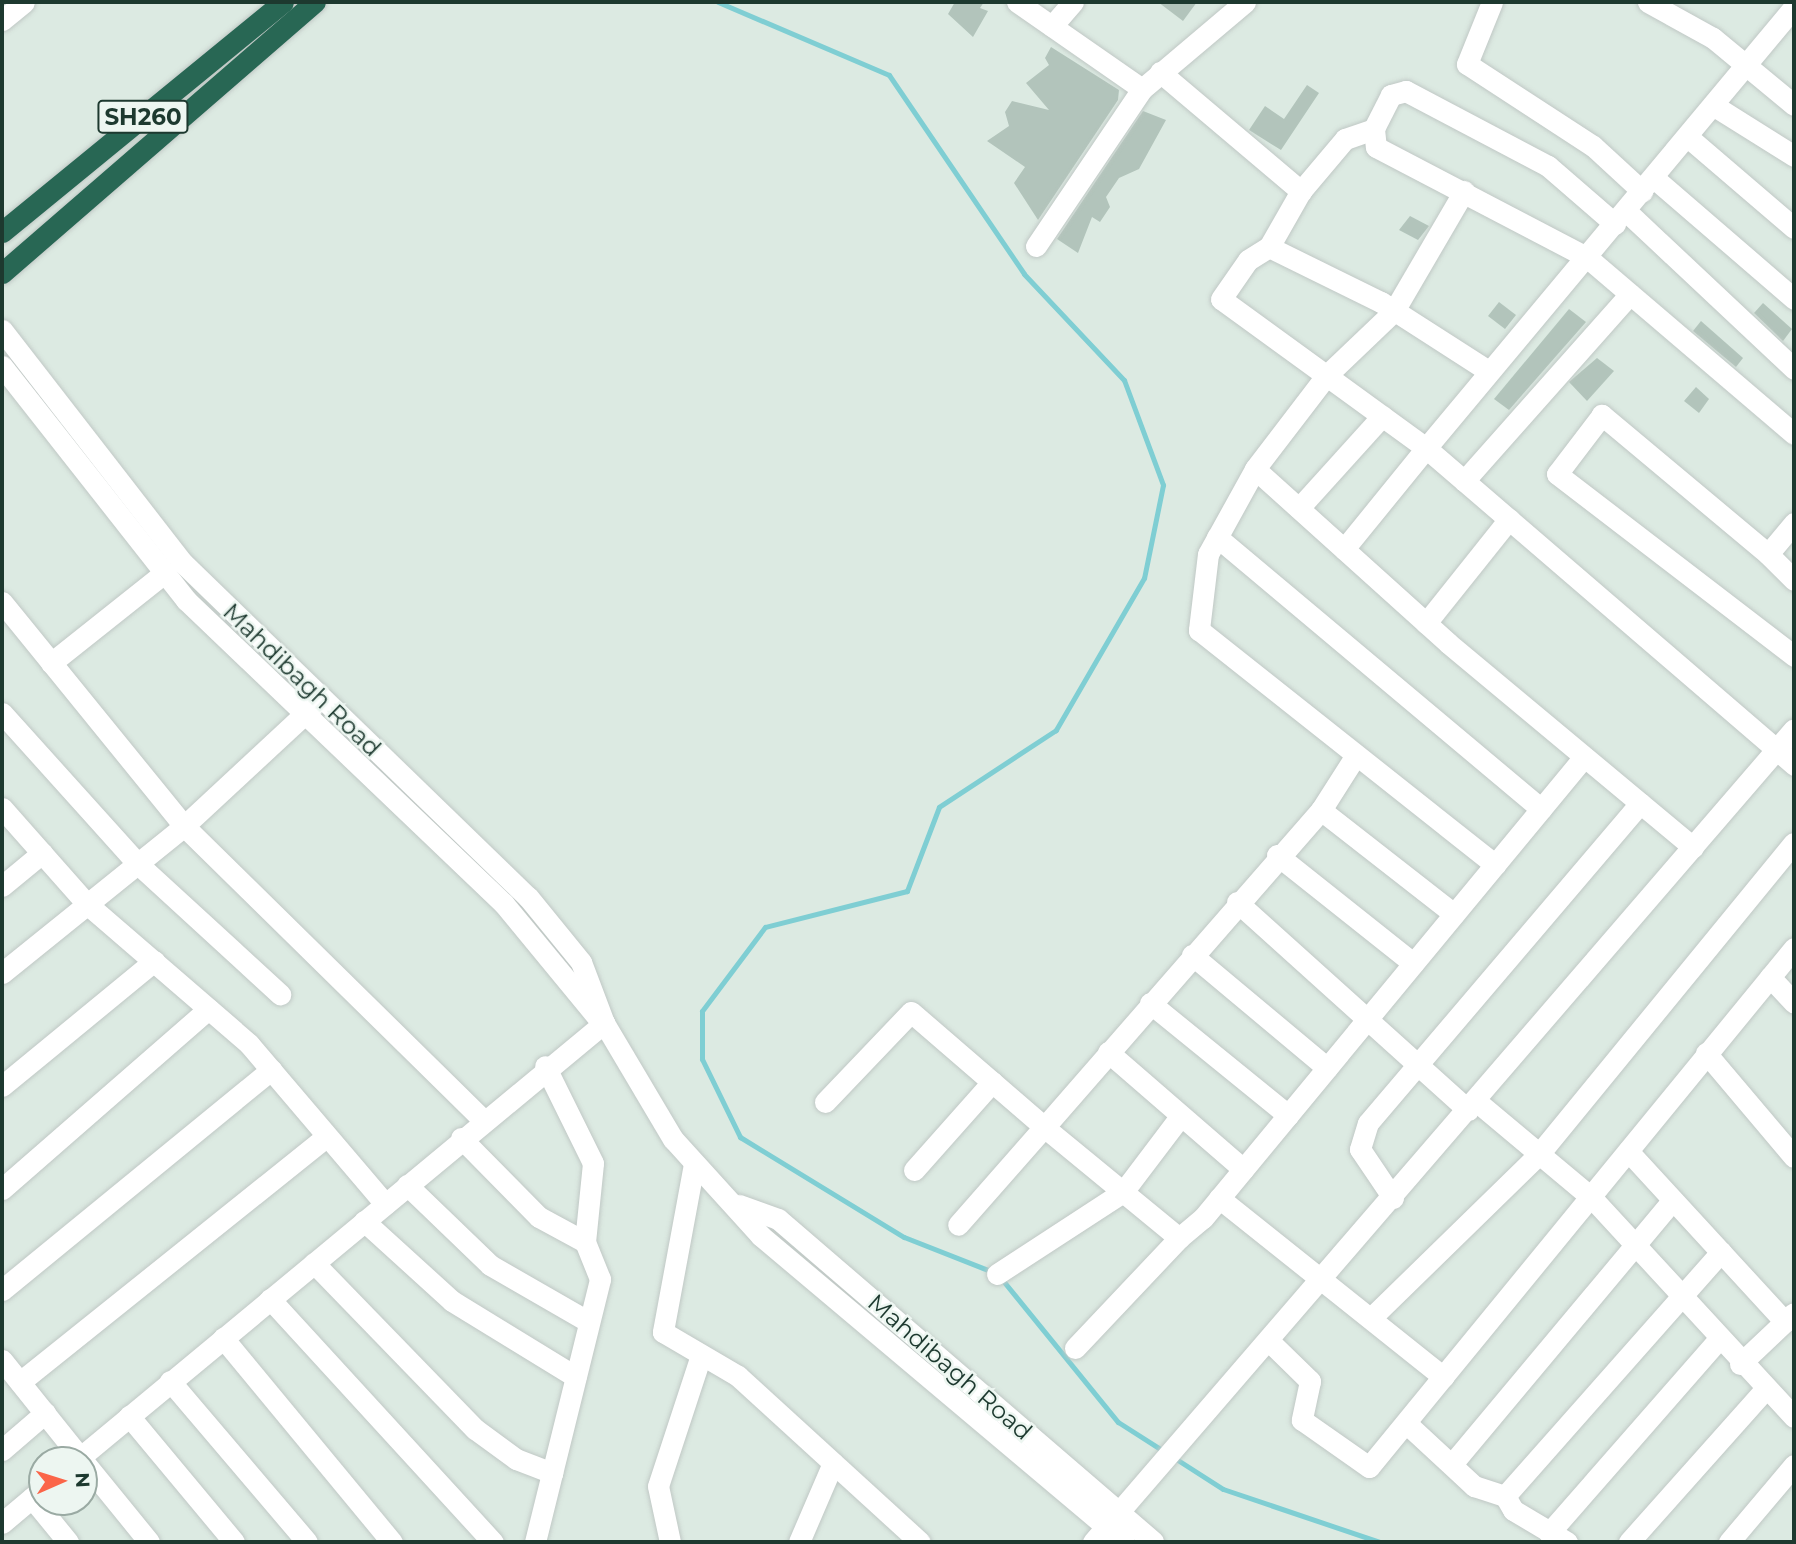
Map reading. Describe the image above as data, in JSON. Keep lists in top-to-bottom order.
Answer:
{
  "streets": {
    "highway": ["SH260"],
    "street": ["Mahdibagh Road"]
  },
  "north": "right"
}
